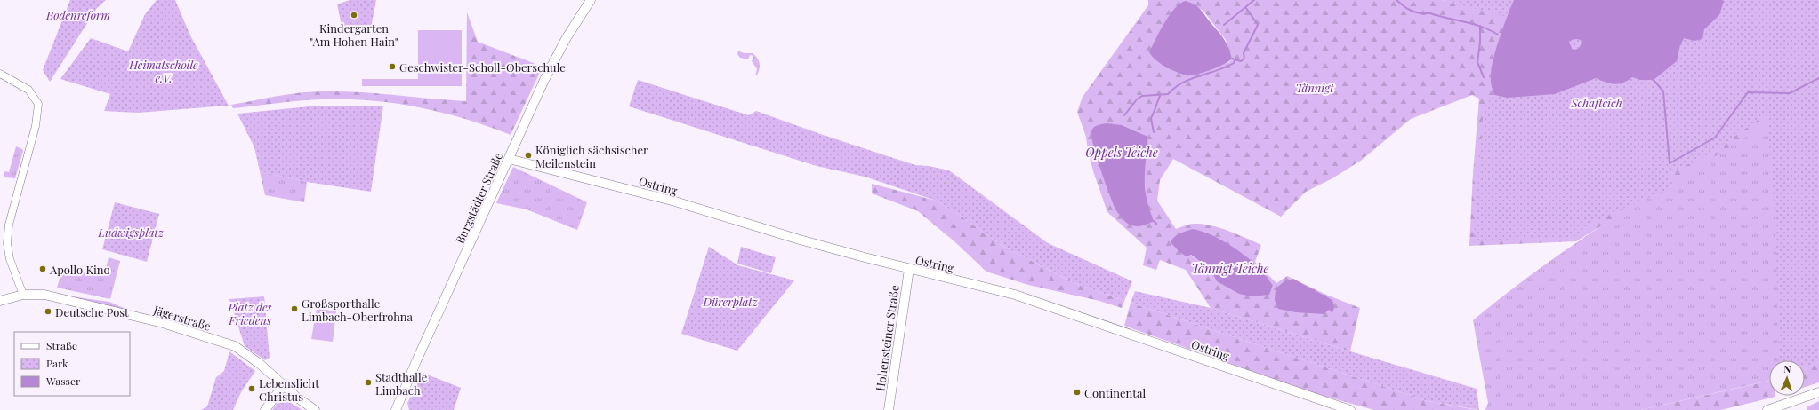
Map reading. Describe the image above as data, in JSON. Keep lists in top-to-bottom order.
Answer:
{
  "streets": {
    "main road": [
      "Ostring",
      "Burgstädter Straße",
      "Jägerstraße",
      "Hohensteiner Straße"
    ]
  },
  "crossings": [
    ["Ostring", "Burgstädter Straße"],
    ["Ostring", "Hohensteiner Straße"]
  ],
  "water": ["Oppels Teiche", "Tännigt Teiche"],
  "parks": [
    "Bodenreform",
    "Heimatscholle e.V.",
    "Tännigt",
    "Schafteich",
    "Ludwigsplatz",
    "Dürerplatz",
    "Platz des Friedens"
  ],
  "places": [
    "Kindergarten \"Am Hohen Hain\"",
    "Geschwister-Scholl-Oberschule",
    "Königlich sächsischer Meilenstein",
    "Apollo Kino",
    "Großsporthalle Limbach-Oberfrohna",
    "Deutsche Post",
    "Stadthalle Limbach",
    "Lebenslicht Christus",
    "Continental"
  ],
  "legend": ["Straße", "Park", "Wasser"],
  "north": "top"
}
